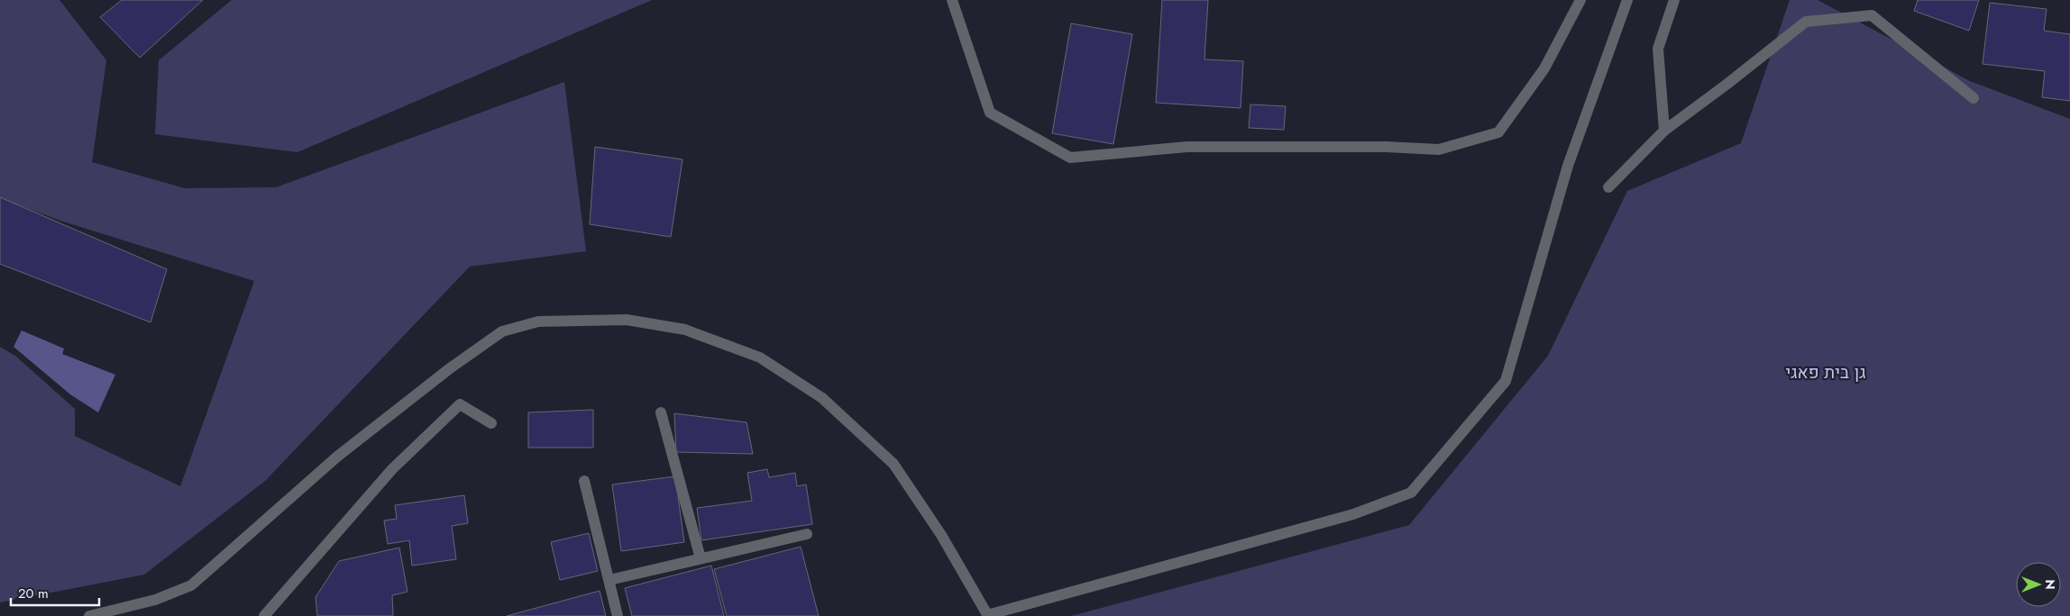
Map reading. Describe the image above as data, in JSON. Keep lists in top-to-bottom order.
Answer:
{
  "parks": ["גן בית פאגי"],
  "scale_bar": "20 m",
  "north": "right"
}
